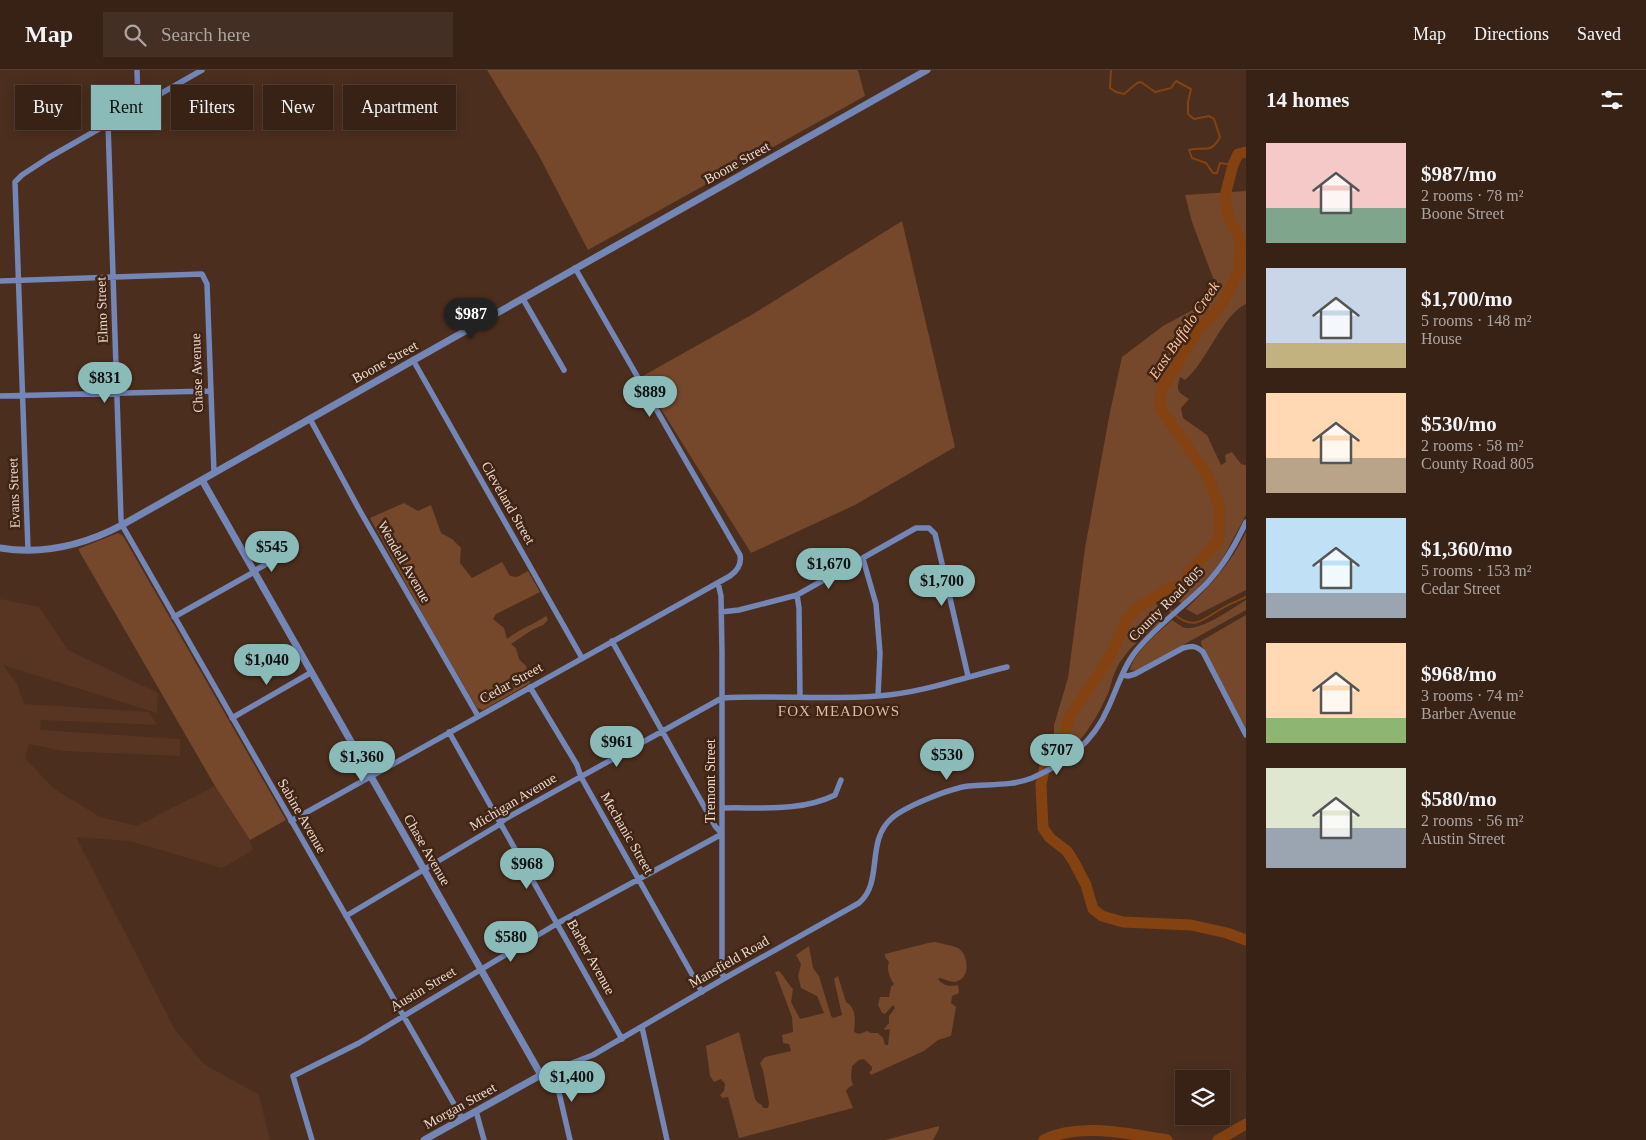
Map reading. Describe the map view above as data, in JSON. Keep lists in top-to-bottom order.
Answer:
{
  "streets": {
    "street": [
      "Boone Street",
      "Elmo Street",
      "Chase Avenue",
      "Evans Street",
      "Cleveland Street",
      "Wendell Avenue",
      "County Road 805",
      "Cedar Street",
      "Tremont Street",
      "Michigan Avenue",
      "Sabine Avenue",
      "Mechanic Street",
      "Barber Avenue",
      "Mansfield Road",
      "Austin Street",
      "Morgan Street"
    ]
  },
  "crossings": [
    ["Boone Street", "Elmo Street"],
    ["Boone Street", "Chase Avenue"],
    ["Boone Street", "Evans Street"],
    ["Boone Street", "Cleveland Street"],
    ["Boone Street", "Wendell Avenue"],
    ["Boone Street", "Cedar Street"],
    ["Boone Street", "Sabine Avenue"],
    ["Elmo Street", "Chase Avenue"],
    ["Elmo Street", "Sabine Avenue"],
    ["Chase Avenue", "Cedar Street"],
    ["Chase Avenue", "Michigan Avenue"],
    ["Chase Avenue", "Austin Street"],
    ["Chase Avenue", "Morgan Street"],
    ["Cleveland Street", "Cedar Street"],
    ["Wendell Avenue", "Cedar Street"],
    ["County Road 805", "Mansfield Road"],
    ["Cedar Street", "Tremont Street"],
    ["Cedar Street", "Sabine Avenue"],
    ["Cedar Street", "Mechanic Street"],
    ["Cedar Street", "Barber Avenue"],
    ["Tremont Street", "Michigan Avenue"],
    ["Tremont Street", "Mansfield Road"],
    ["Tremont Street", "Austin Street"],
    ["Michigan Avenue", "Sabine Avenue"],
    ["Michigan Avenue", "Mechanic Street"],
    ["Michigan Avenue", "Barber Avenue"],
    ["Sabine Avenue", "Austin Street"],
    ["Sabine Avenue", "Morgan Street"],
    ["Mechanic Street", "Mansfield Road"],
    ["Mechanic Street", "Austin Street"],
    ["Barber Avenue", "Austin Street"],
    ["Barber Avenue", "Morgan Street"],
    ["Mansfield Road", "Morgan Street"]
  ],
  "districts": ["FOX MEADOWS"],
  "water": ["East Buffalo Creek"],
  "page": {
    "header": "Map",
    "search": "Search here",
    "nav": ["Map", "Directions", "Saved"],
    "heading": "14 homes",
    "chip": [
      "Buy",
      "Rent",
      "Filters",
      "New",
      "Apartment"
    ],
    "list": [
      {
        "name": "$987/mo",
        "note": "2 rooms · 78 m² · Boone Street"
      },
      {
        "name": "$1,700/mo",
        "note": "5 rooms · 148 m² · House"
      },
      {
        "name": "$530/mo",
        "note": "2 rooms · 58 m² · County Road 805"
      },
      {
        "name": "$1,360/mo",
        "note": "5 rooms · 153 m² · Cedar Street"
      },
      {
        "name": "$968/mo",
        "note": "3 rooms · 74 m² · Barber Avenue"
      },
      {
        "name": "$580/mo",
        "note": "2 rooms · 56 m² · Austin Street"
      }
    ],
    "price": [
      "$987",
      "$831",
      "$889",
      "$545",
      "$1,670",
      "$1,700",
      "$1,040",
      "$961",
      "$707",
      "$530",
      "$1,360",
      "$968",
      "$580",
      "$1,400"
    ]
  }
}
